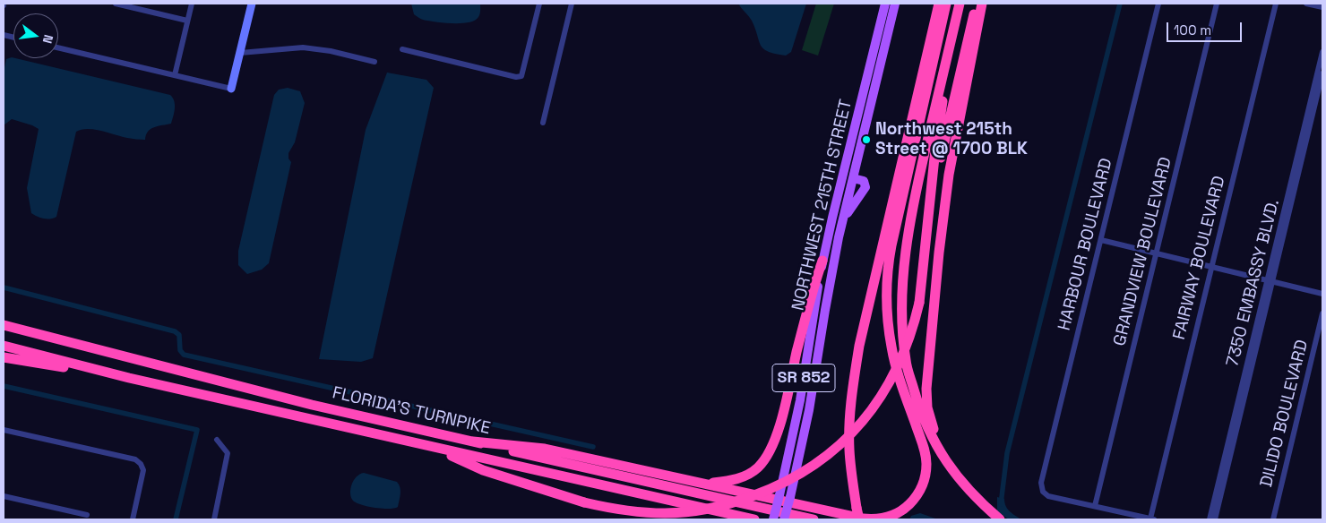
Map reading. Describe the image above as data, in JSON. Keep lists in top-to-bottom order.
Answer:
{
  "streets": {
    "highway": ["FLORIDA'S TURNPIKE"],
    "main road": ["NORTHWEST 215TH STREET", "SR 852"],
    "street": [
      "HARBOUR BOULEVARD",
      "GRANDVIEW BOULEVARD",
      "FAIRWAY BOULEVARD",
      "7350 EMBASSY BLVD.",
      "DILIDO BOULEVARD"
    ]
  },
  "crossings": [
    ["HARBOUR BOULEVARD", "GRANDVIEW BOULEVARD"]
  ],
  "places": ["Northwest 215th Street @ 1700 BLK"],
  "scale_bar": "100 m",
  "north": "right"
}
